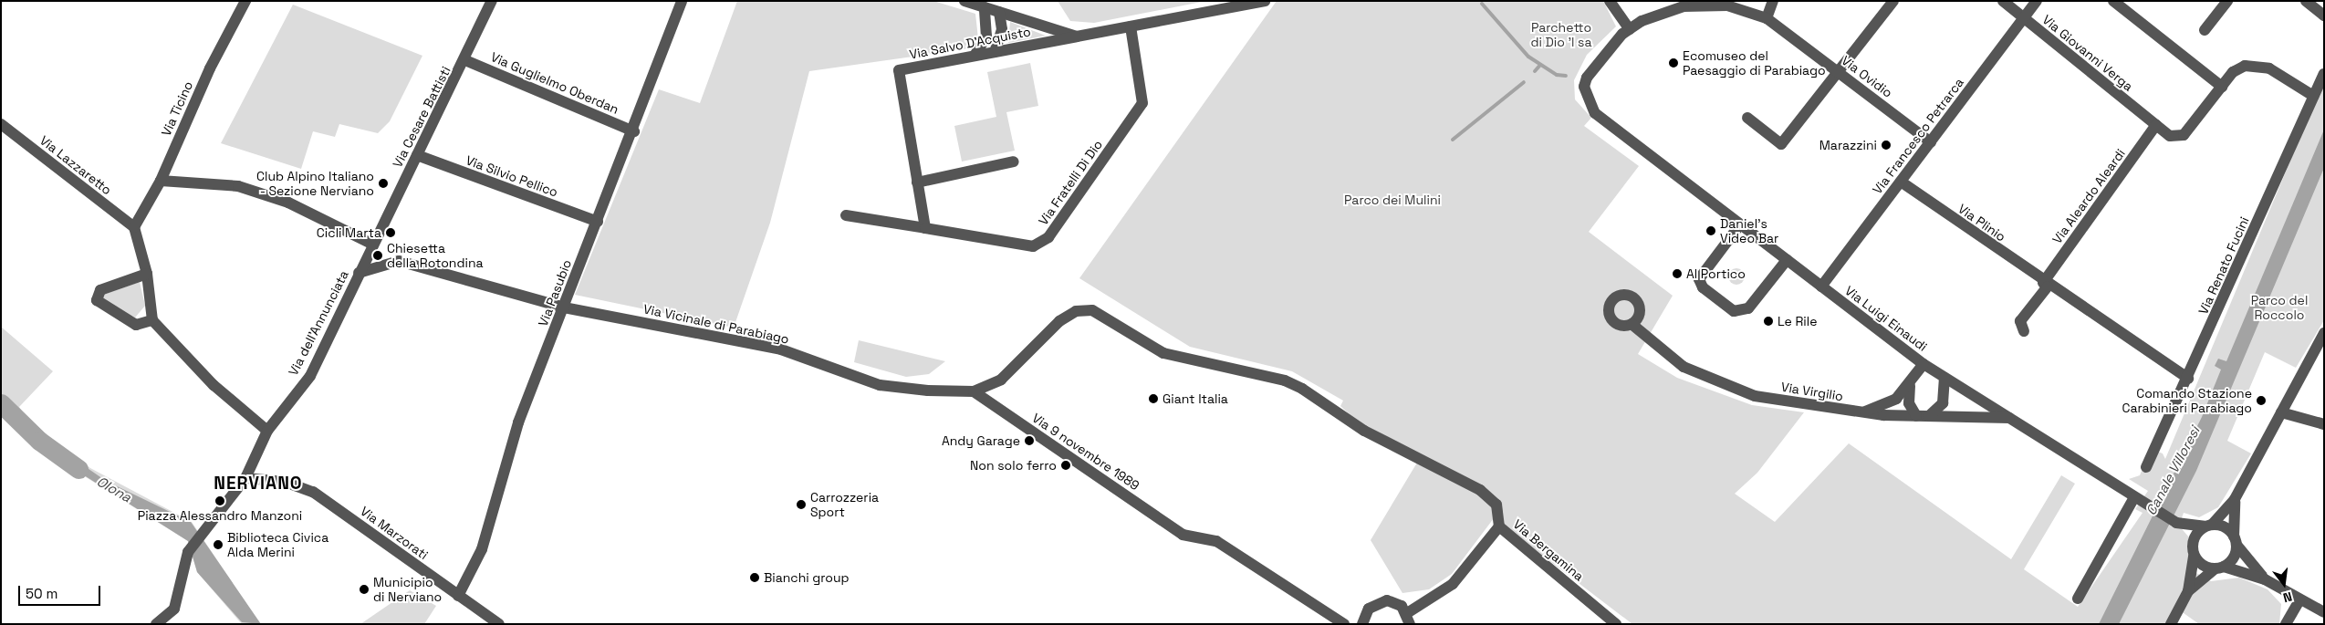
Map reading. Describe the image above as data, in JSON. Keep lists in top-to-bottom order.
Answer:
{
  "streets": {
    "street": [
      "Via Salvo D'Acquisto",
      "Via Giovanni Verga",
      "Via Ovidio",
      "Via Guglielmo Oberdan",
      "Via Ticino",
      "Via Cesare Battisti",
      "Via Francesco Petrarca",
      "Via Lazzaretto",
      "Via Silvio Pellico",
      "Via Fratelli Di Dio",
      "Via Aleardo Aleardi",
      "Via Plinio",
      "Via Renato Fucini",
      "Via Pasubio",
      "Via Luigi Einaudi",
      "Via dell'Annunciata",
      "Via Vicinale di Parabiago",
      "Via Virgilio",
      "Via 9 novembre 1989",
      "Via Marzorati",
      "Via Bergamina"
    ]
  },
  "crossings": [
    ["Via Salvo D'Acquisto", "Via Fratelli Di Dio"],
    ["Via Giovanni Verga", "Via Francesco Petrarca"],
    ["Via Giovanni Verga", "Via Aleardo Aleardi"],
    ["Via Giovanni Verga", "Via Renato Fucini"],
    ["Via Ovidio", "Via Francesco Petrarca"],
    ["Via Ovidio", "Via Luigi Einaudi"],
    ["Via Guglielmo Oberdan", "Via Cesare Battisti"],
    ["Via Guglielmo Oberdan", "Via Pasubio"],
    ["Via Ticino", "Via Lazzaretto"],
    ["Via Cesare Battisti", "Via Silvio Pellico"],
    ["Via Cesare Battisti", "Via dell'Annunciata"],
    ["Via Francesco Petrarca", "Via Plinio"],
    ["Via Francesco Petrarca", "Via Luigi Einaudi"],
    ["Via Silvio Pellico", "Via Pasubio"],
    ["Via Aleardo Aleardi", "Via Plinio"],
    ["Via Plinio", "Via Renato Fucini"],
    ["Via Pasubio", "Via Vicinale di Parabiago"],
    ["Via Pasubio", "Via Marzorati"],
    ["Via Luigi Einaudi", "Via Virgilio"],
    ["Via dell'Annunciata", "Via Vicinale di Parabiago"],
    ["Via dell'Annunciata", "Via Marzorati"],
    ["Via Vicinale di Parabiago", "Via 9 novembre 1989"],
    ["Via Vicinale di Parabiago", "Via Bergamina"]
  ],
  "districts": ["NERVIANO"],
  "water": ["Canale Villoresi", "Olona"],
  "parks": ["Parchetto di Dio 'l sa", "Parco dei Mulini", "Parco del Roccolo"],
  "places": [
    "Ecomuseo del Paesaggio di Parabiago",
    "Marazzini",
    "Club Alpino Italiano - Sezione Nerviano",
    "Daniel's Video Bar",
    "Cicli Marta",
    "Chiesetta della Rotondina",
    "Al Portico",
    "Le Rile",
    "Giant Italia",
    "Comando Stazione Carabinieri Parabiago",
    "Andy Garage",
    "Non solo ferro",
    "Piazza Alessandro Manzoni",
    "Carrozzeria Sport",
    "Biblioteca Civica Alda Merini",
    "Bianchi group",
    "Municipio di Nerviano"
  ],
  "scale_bar": "50 m",
  "north": "bottom"
}
